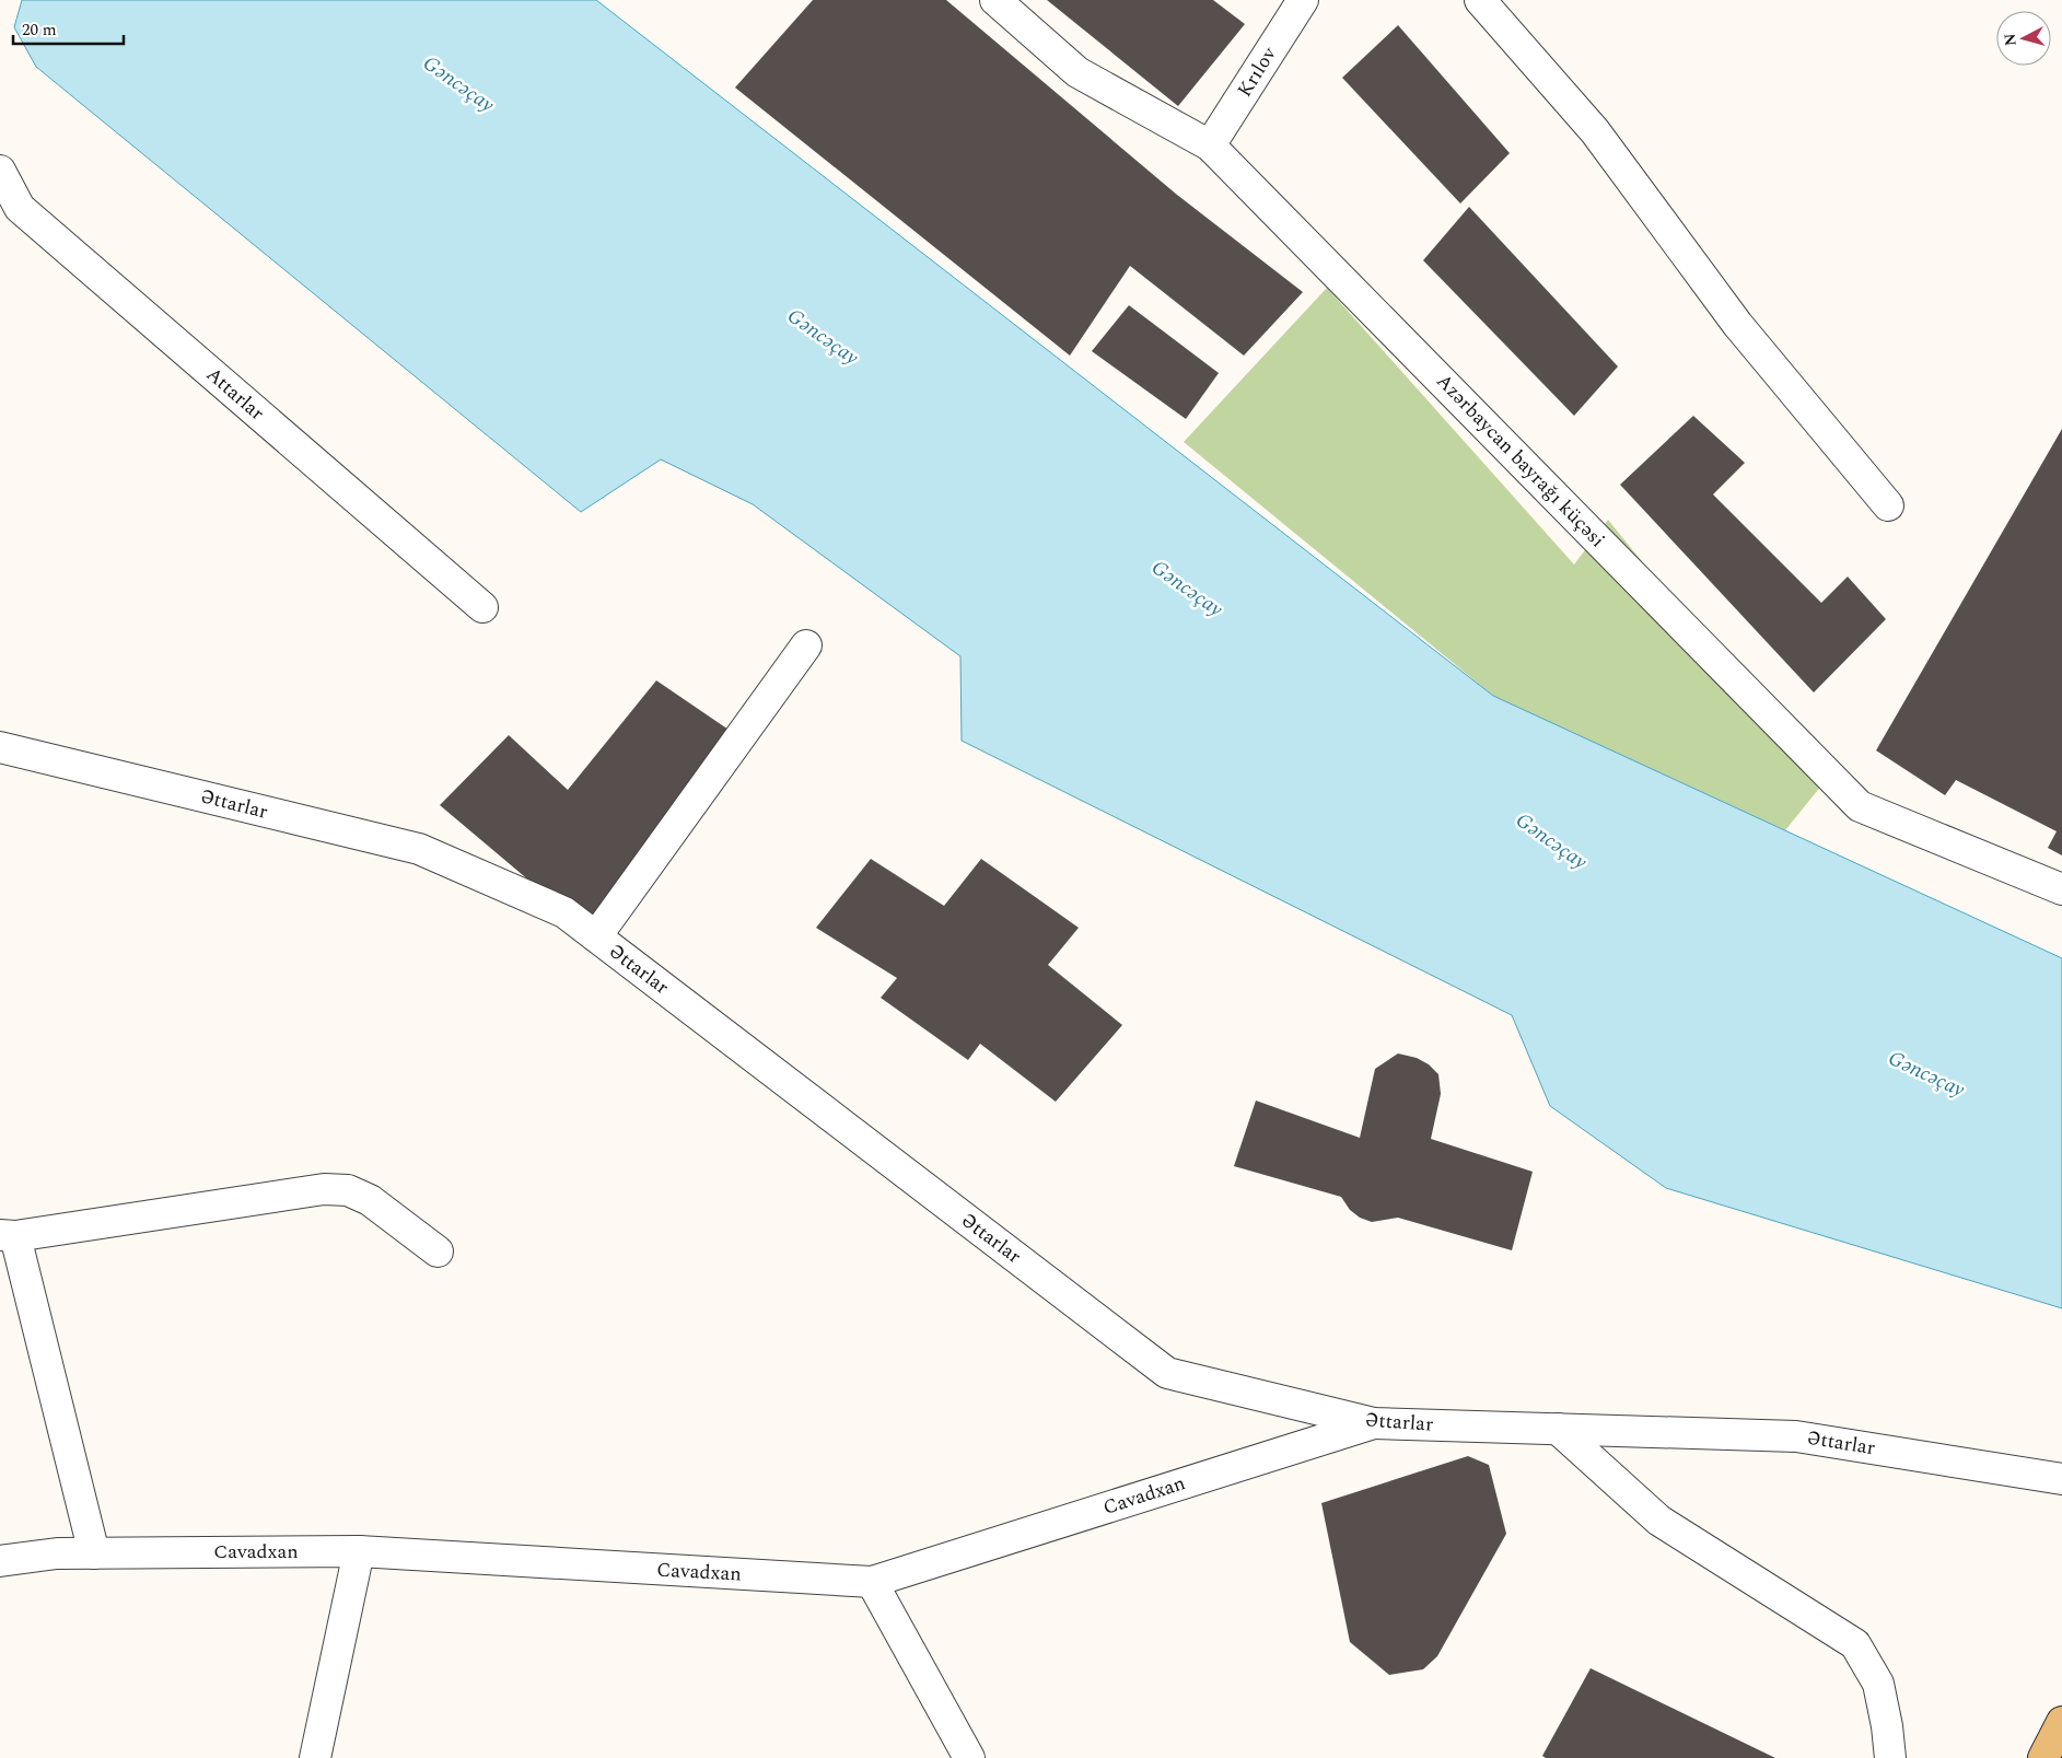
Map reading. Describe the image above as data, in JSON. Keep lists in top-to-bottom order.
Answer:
{
  "streets": {
    "street": [
      "Krılov",
      "Attarlar",
      "Azərbaycan bayrağı küçəsi",
      "Əttarlar",
      "Cavadxan"
    ]
  },
  "crossings": [
    ["Krılov", "Azərbaycan bayrağı küçəsi"],
    ["Əttarlar", "Cavadxan"]
  ],
  "water": ["Gəncəçay"],
  "scale_bar": "20 m",
  "north": "left"
}
